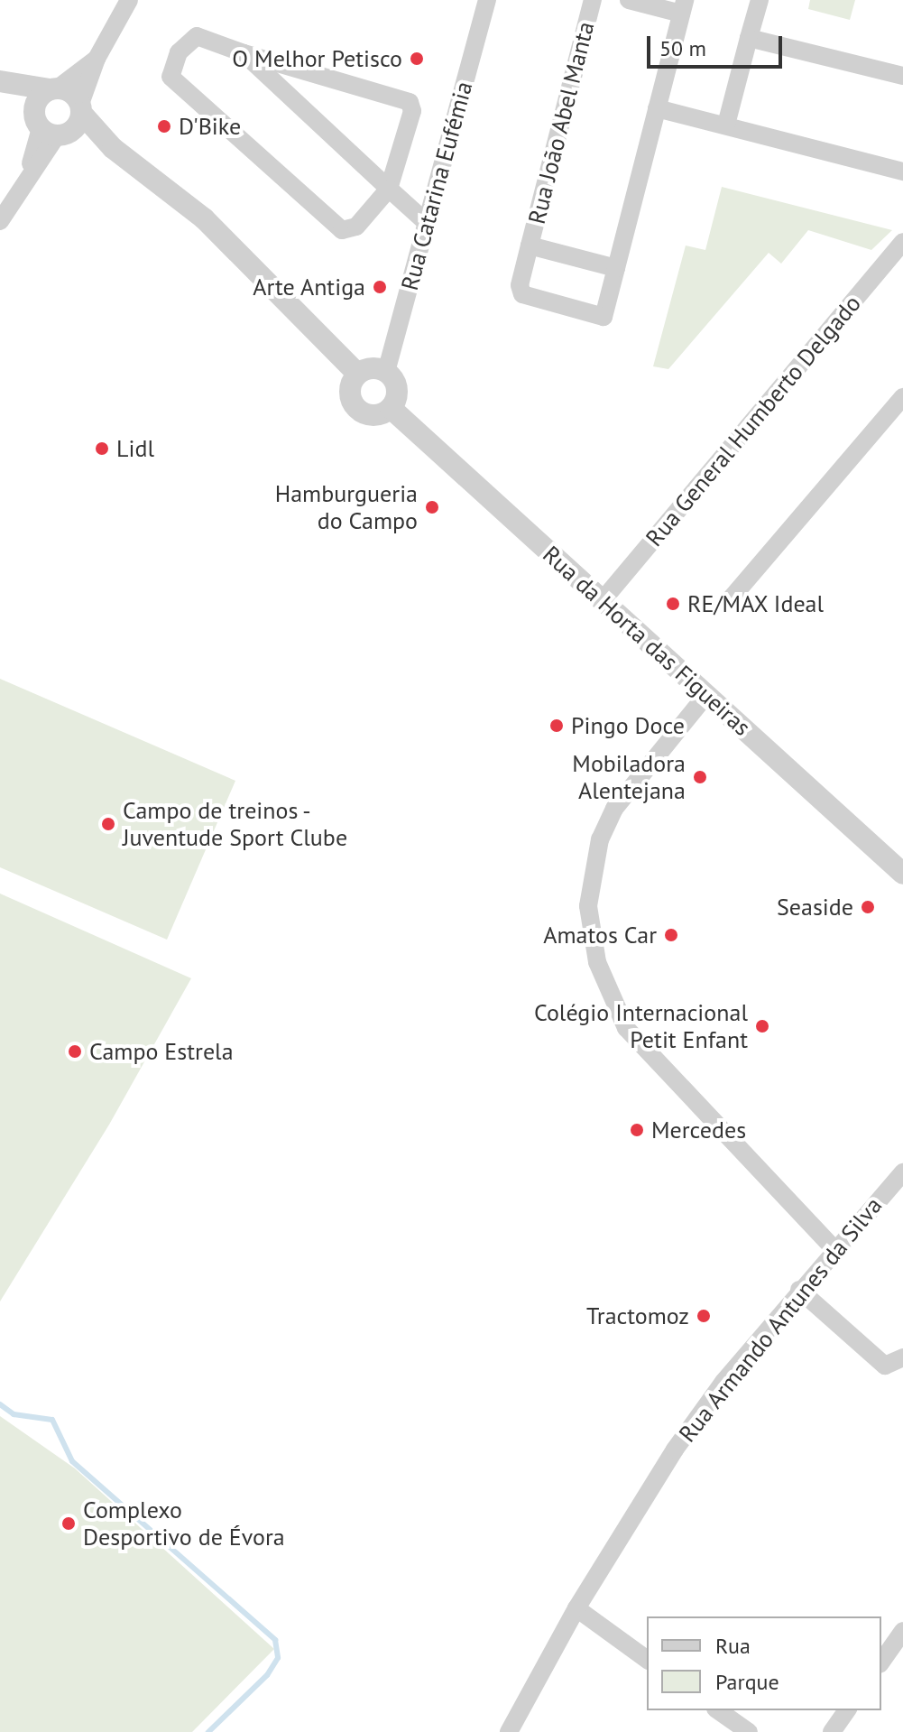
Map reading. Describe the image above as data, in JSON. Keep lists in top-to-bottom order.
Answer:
{
  "streets": {
    "street": [
      "Rua João Abel Manta",
      "Rua Catarina Eufémia",
      "Rua General Humberto Delgado",
      "Rua da Horta das Figueiras",
      "Rua Armando Antunes da Silva"
    ]
  },
  "crossings": [
    ["Rua Catarina Eufémia", "Rua da Horta das Figueiras"],
    ["Rua General Humberto Delgado", "Rua da Horta das Figueiras"]
  ],
  "places": [
    "O Melhor Petisco",
    "D'Bike",
    "Arte Antiga",
    "Lidl",
    "Hamburgueria do Campo",
    "RE/MAX Ideal",
    "Pingo Doce",
    "Mobiladora Alentejana",
    "Campo de treinos - Juventude Sport Clube",
    "Seaside",
    "Amatos Car",
    "Colégio Internacional Petit Enfant",
    "Campo Estrela",
    "Mercedes",
    "Tractomoz",
    "Complexo Desportivo de Évora"
  ],
  "legend": ["Rua", "Parque"],
  "scale_bar": "50 m"
}
